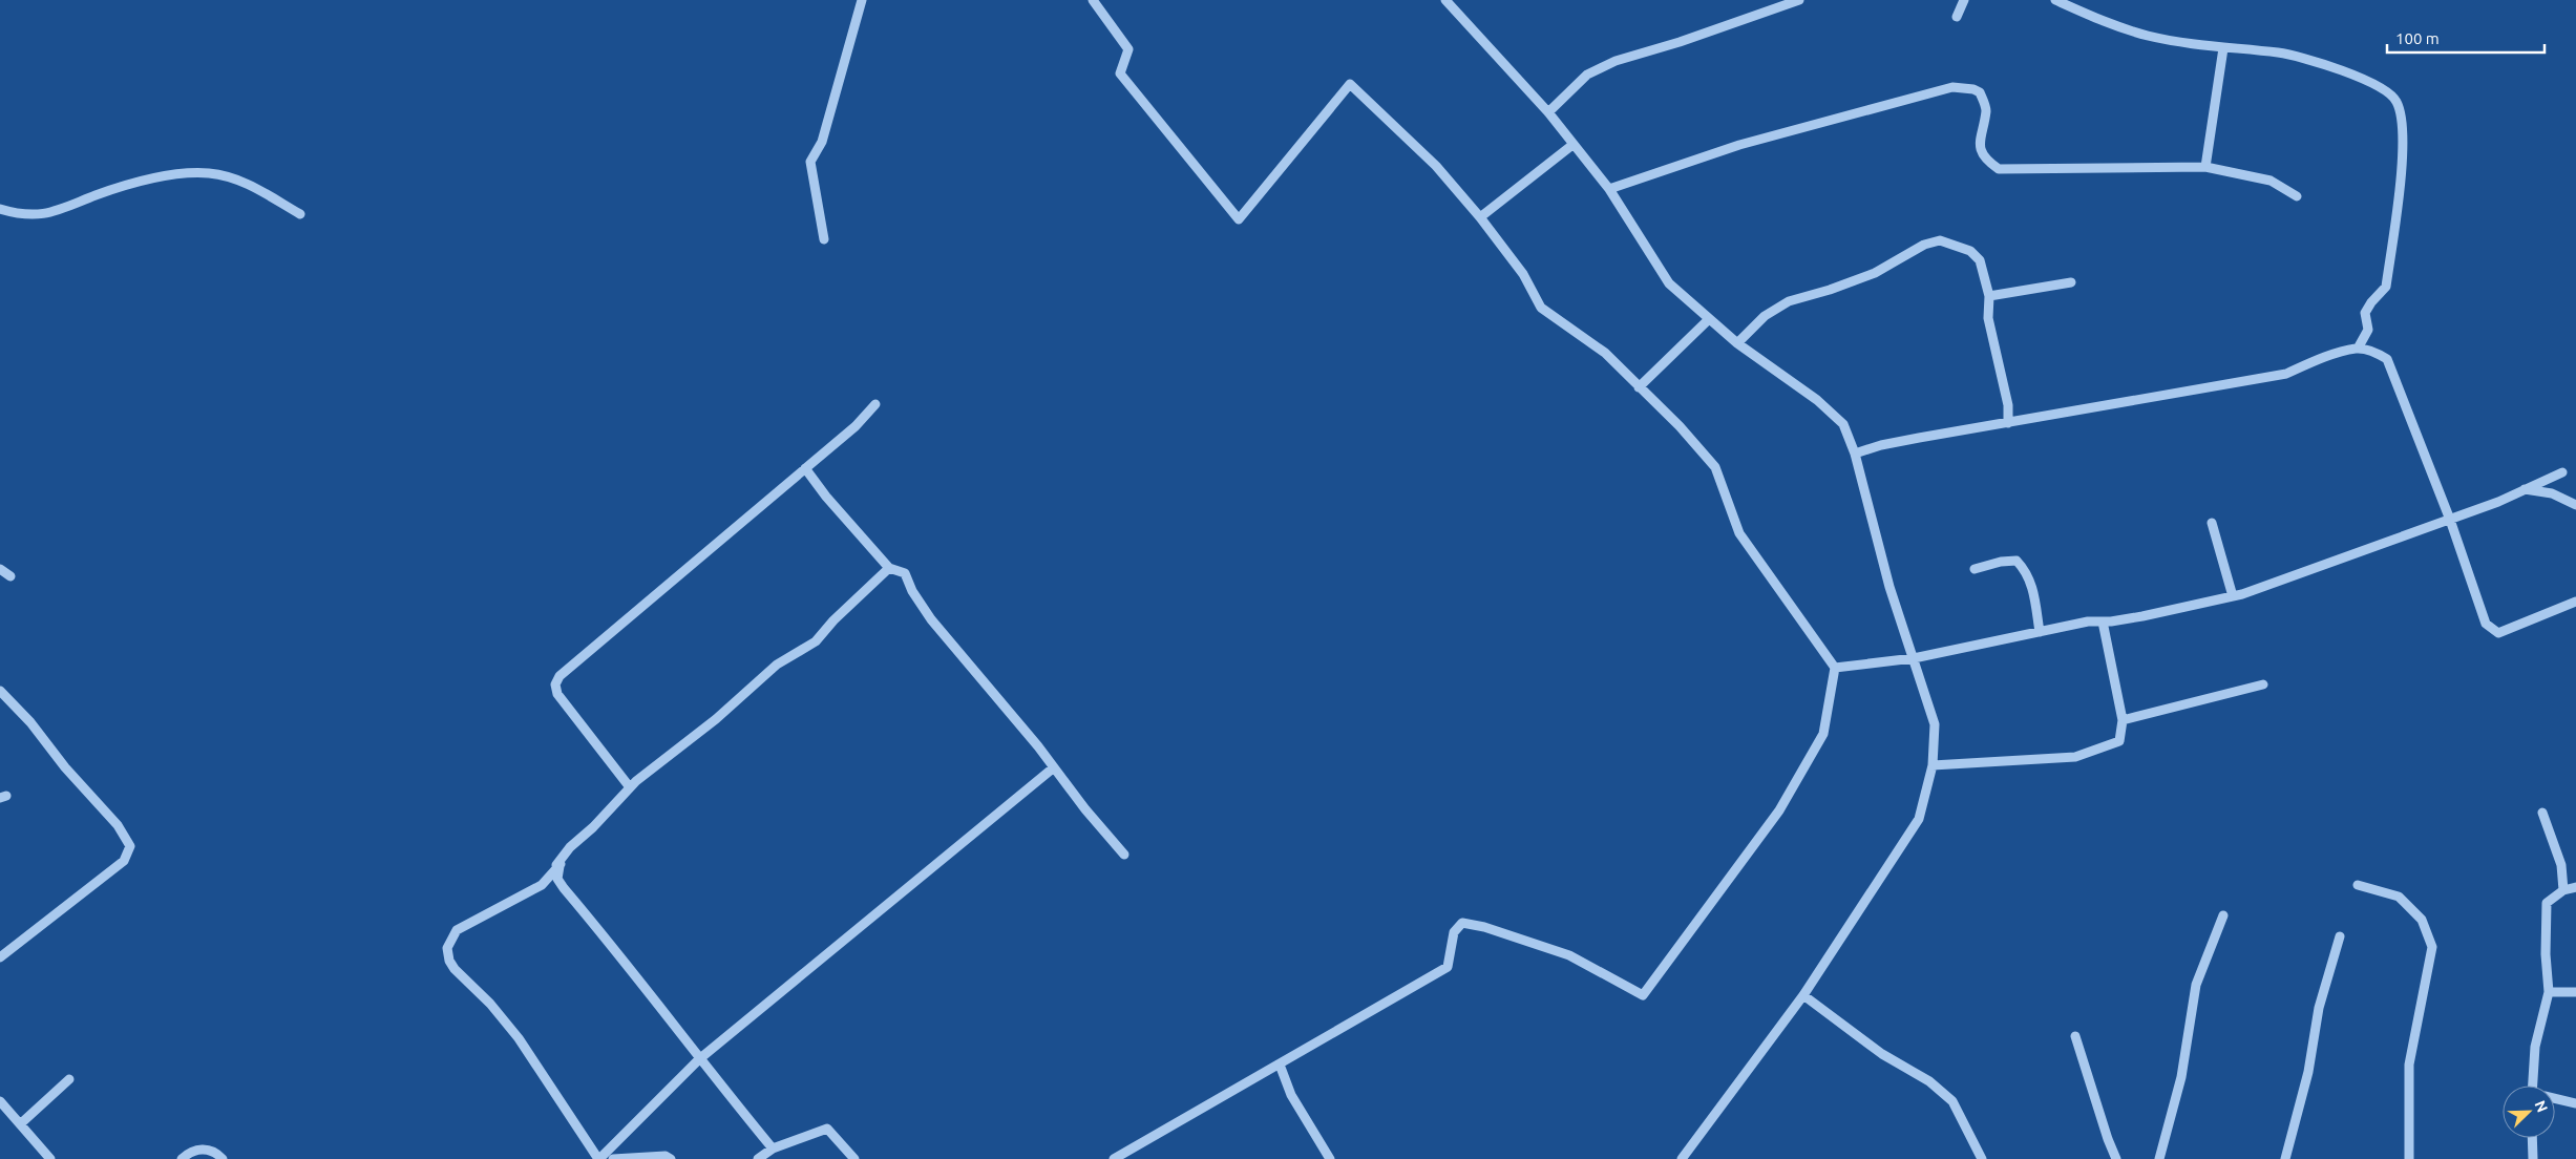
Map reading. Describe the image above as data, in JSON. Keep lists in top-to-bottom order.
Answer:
{
  "scale_bar": "100 m",
  "north": "top right"
}
